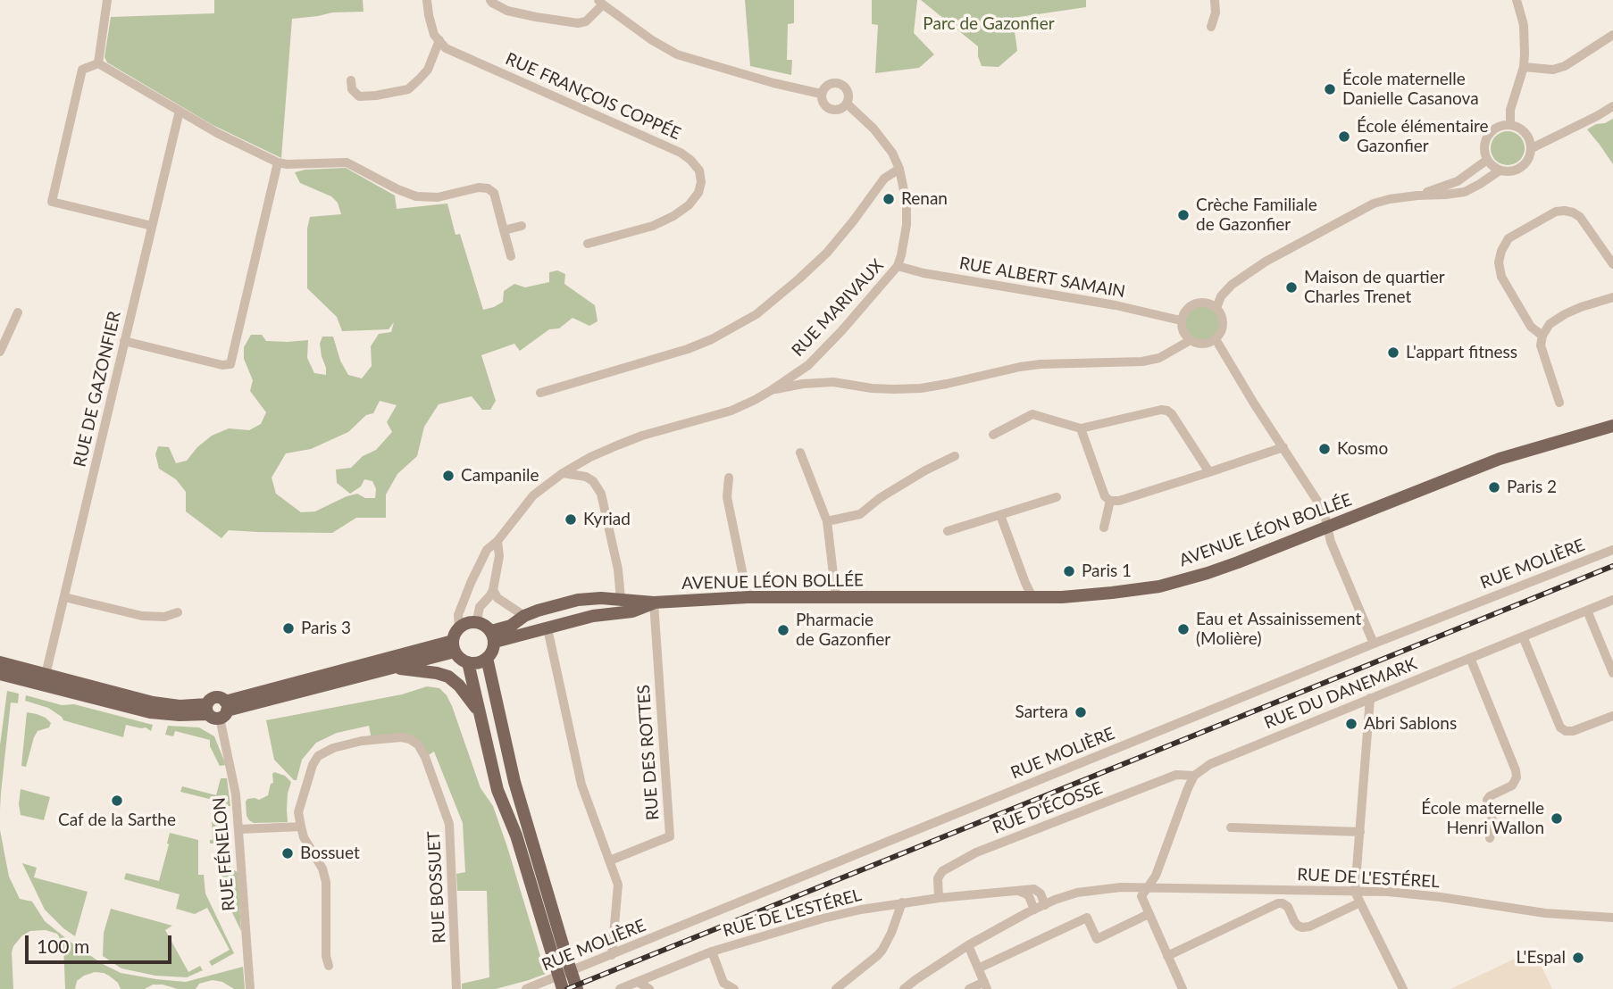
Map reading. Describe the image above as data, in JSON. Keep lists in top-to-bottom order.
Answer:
{
  "streets": {
    "main road": ["AVENUE LÉON BOLLÉE"],
    "street": [
      "RUE FRANÇOIS COPPÉE",
      "RUE ALBERT SAMAIN",
      "RUE MARIVAUX",
      "RUE DE GAZONFIER",
      "RUE MOLIÈRE",
      "RUE DU DANEMARK",
      "RUE DES ROTTES",
      "RUE D'ÉCOSSE",
      "RUE FÉNELON",
      "RUE DE L'ESTÉREL",
      "RUE BOSSUET"
    ]
  },
  "crossings": [
    ["RUE ALBERT SAMAIN", "RUE MARIVAUX"],
    ["AVENUE LÉON BOLLÉE", "RUE DES ROTTES"],
    ["RUE DU DANEMARK", "RUE D'ÉCOSSE"],
    ["RUE D'ÉCOSSE", "RUE DE L'ESTÉREL"]
  ],
  "parks": ["Parc de Gazonfier"],
  "places": [
    "École maternelle Danielle Casanova",
    "École élémentaire Gazonfier",
    "Renan",
    "Crèche Familiale de Gazonfier",
    "Maison de quartier Charles Trenet",
    "L'appart fitness",
    "Kosmo",
    "Campanile",
    "Paris 2",
    "Kyriad",
    "Paris 1",
    "Paris 3",
    "Eau et Assainissement (Molière)",
    "Pharmacie de Gazonfier",
    "Sartera",
    "Abri Sablons",
    "Caf de la Sarthe",
    "École maternelle Henri Wallon",
    "Bossuet",
    "L'Espal"
  ],
  "scale_bar": "100 m"
}
